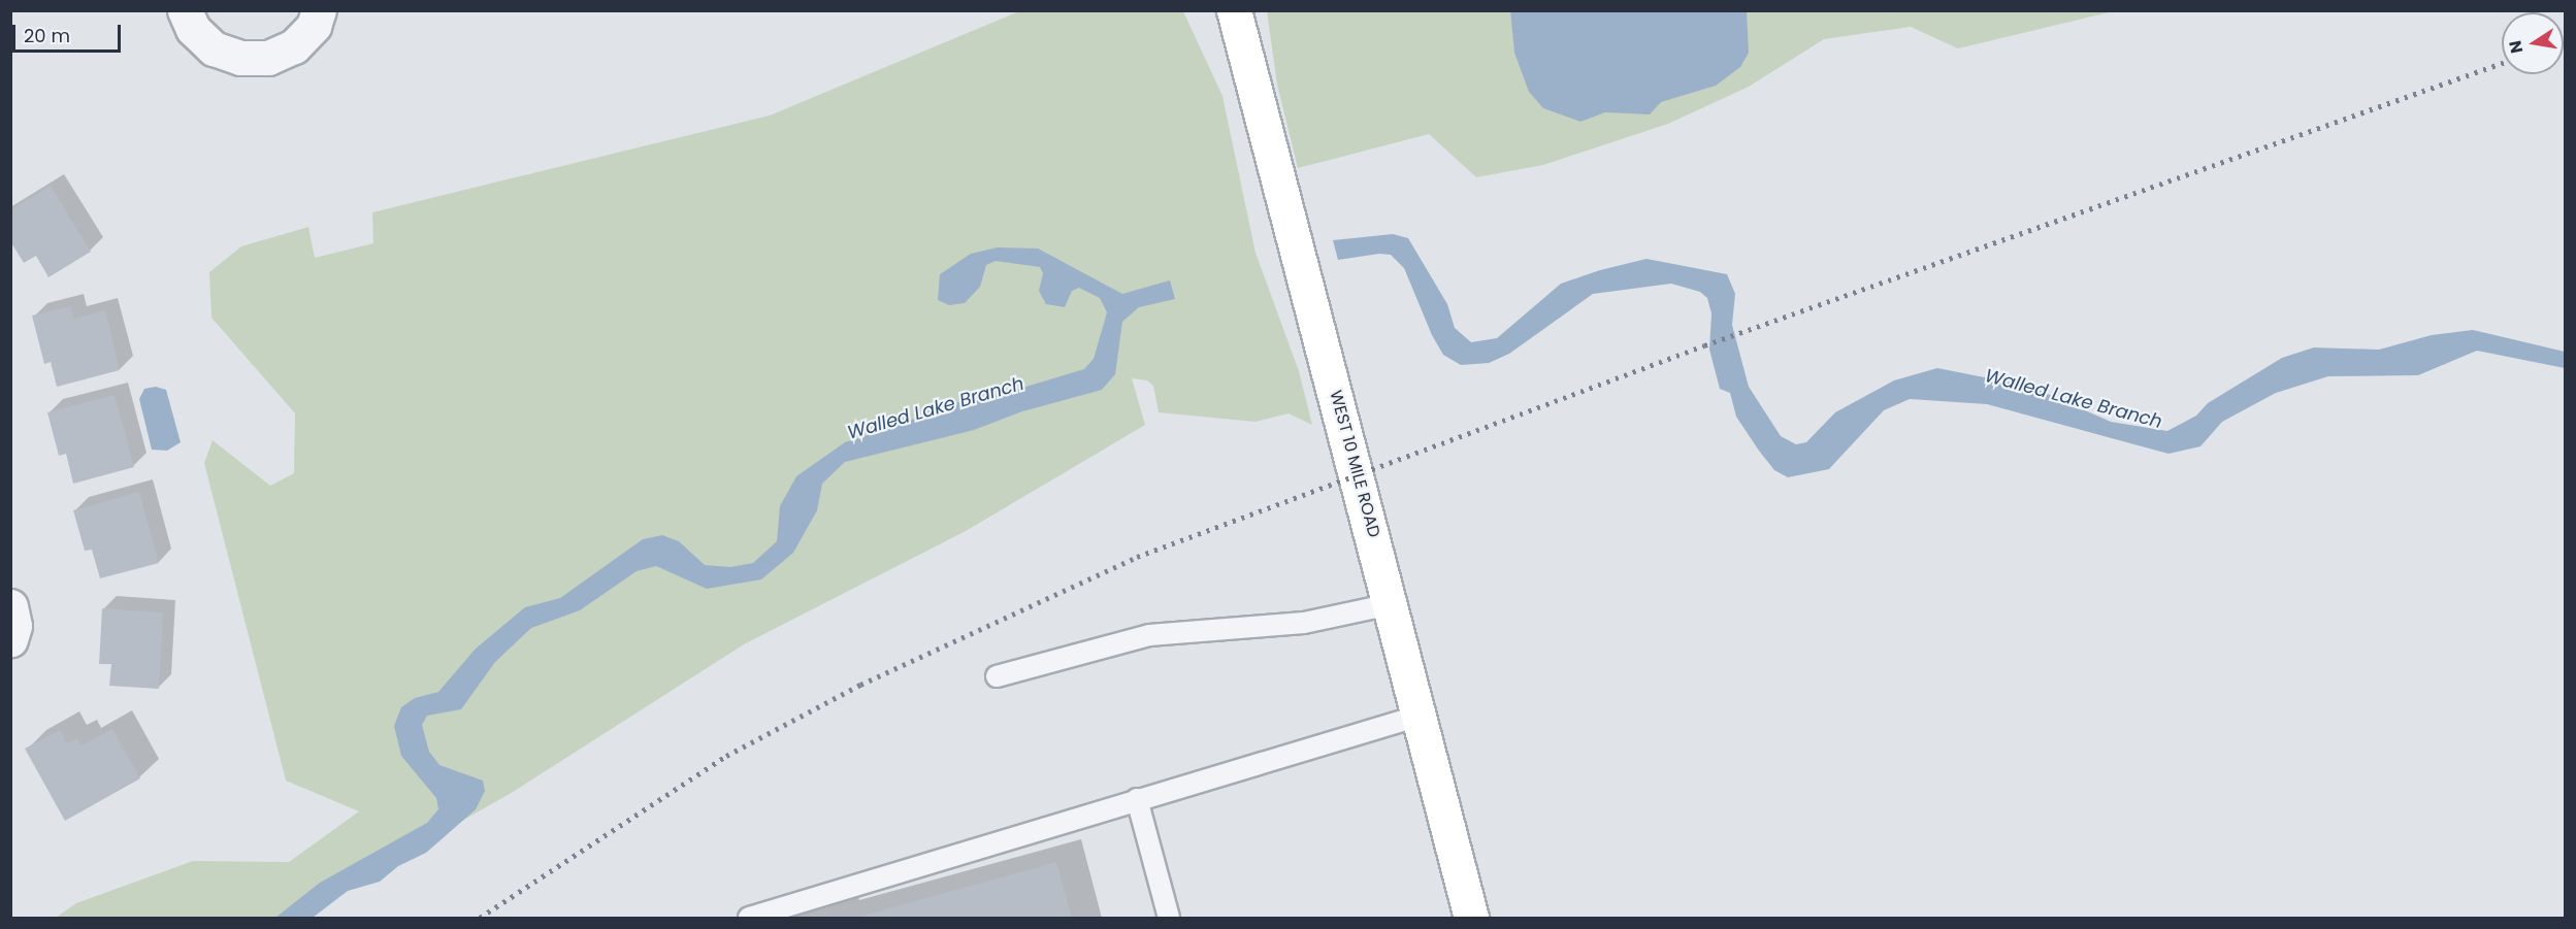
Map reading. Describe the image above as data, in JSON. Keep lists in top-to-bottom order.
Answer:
{
  "streets": {
    "main road": ["WEST 10 MILE ROAD"]
  },
  "water": ["Walled Lake Branch"],
  "scale_bar": "20 m",
  "north": "left"
}
